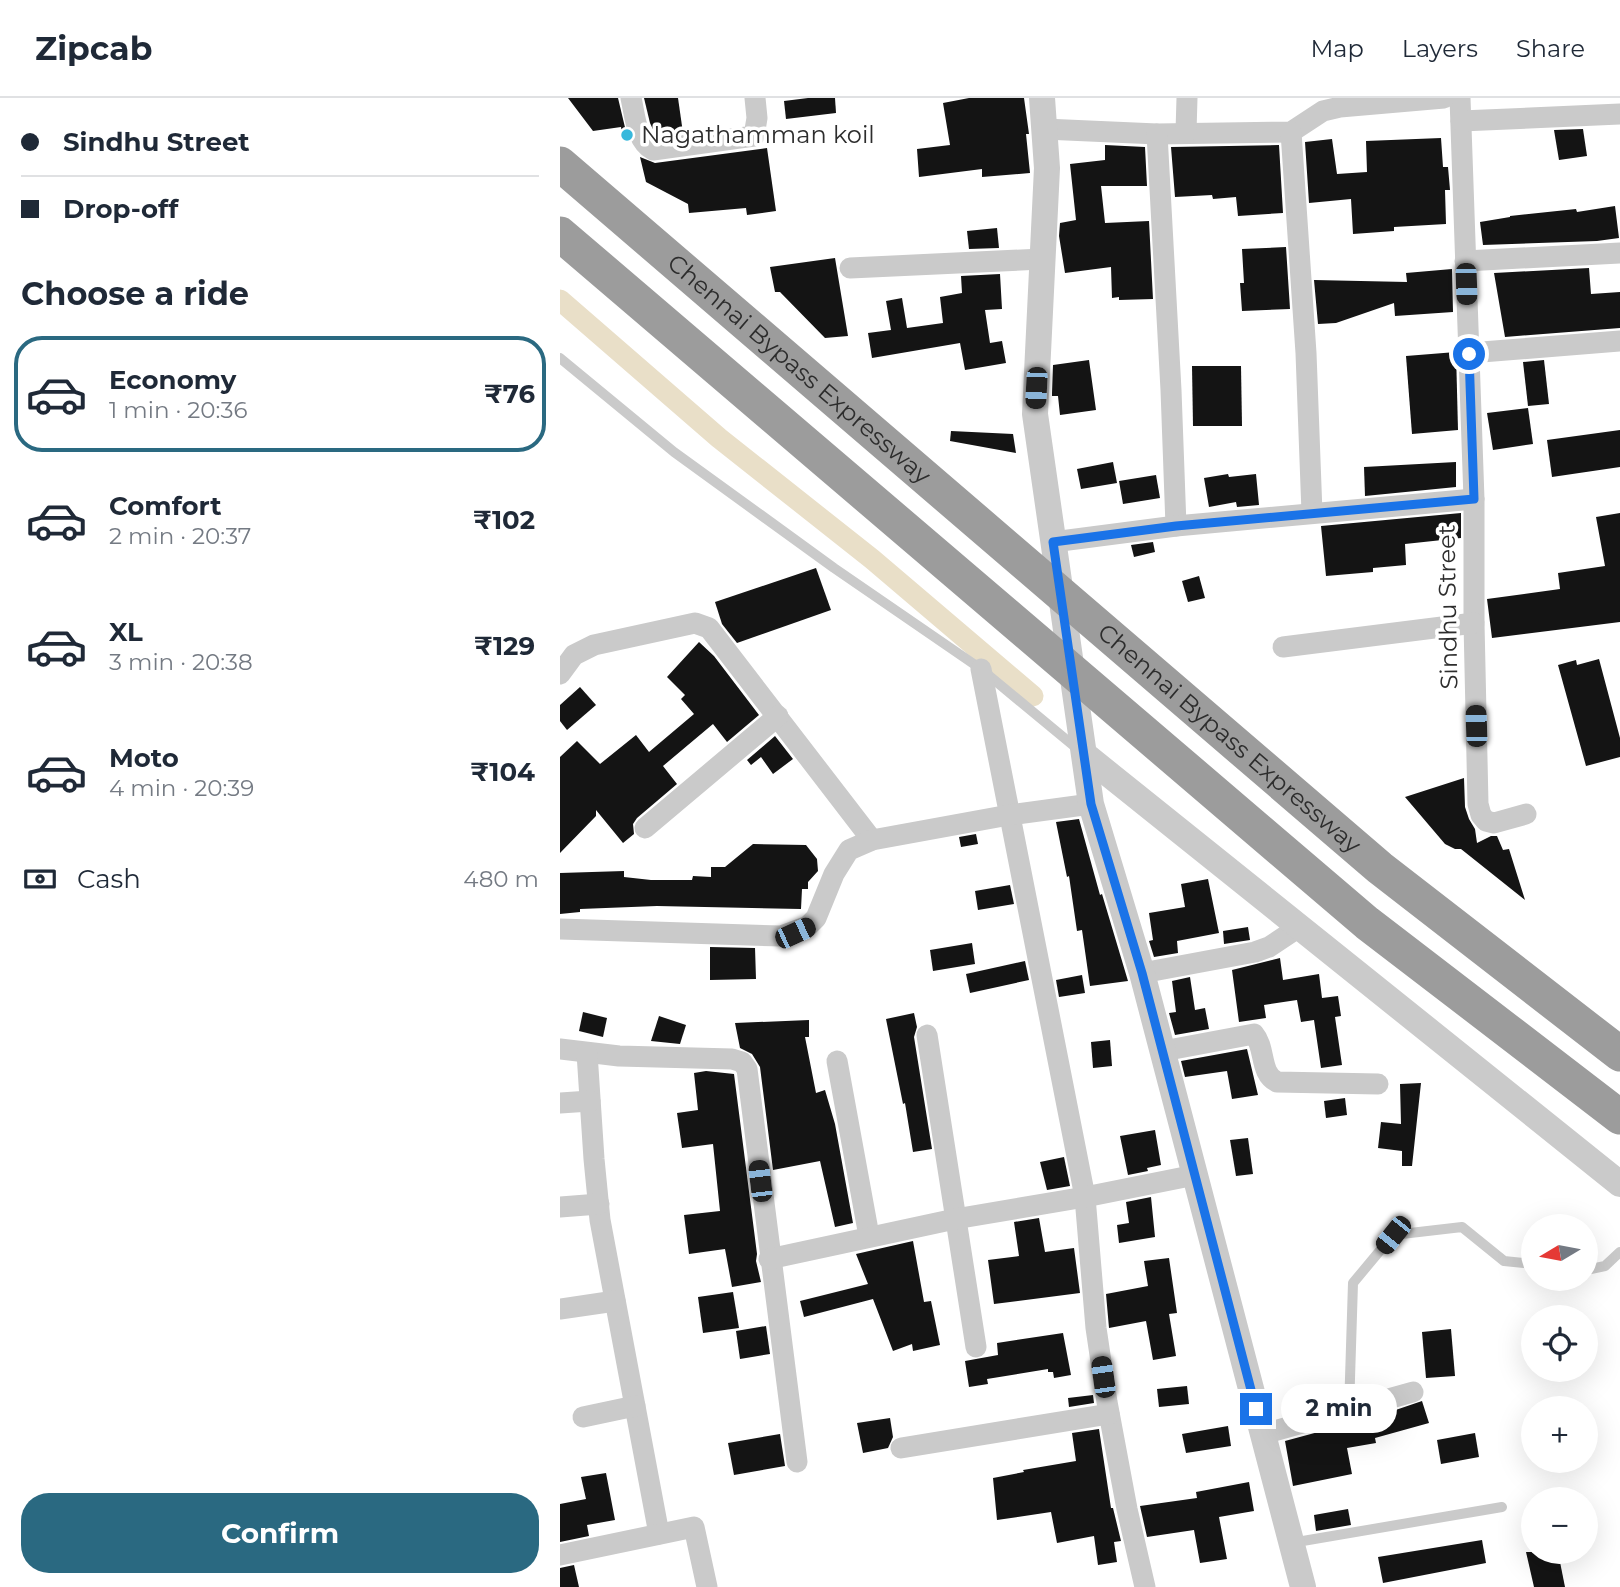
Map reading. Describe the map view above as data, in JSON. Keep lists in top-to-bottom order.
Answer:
{
  "streets": {
    "highway": ["Chennai Bypass Expressway"],
    "street": ["Sindhu Street"]
  },
  "places": ["Nagathamman koil"],
  "north": "left",
  "page": {
    "header": "Zipcab",
    "nav": ["Map", "Layers", "Share"],
    "banner": ["Sindhu Street", "Drop-off"],
    "heading": "Choose a ride",
    "list": [
      {
        "name": "Economy",
        "note": "1 min · 20:36",
        "value": "₹76"
      },
      {
        "name": "Comfort",
        "note": "2 min · 20:37",
        "value": "₹102"
      },
      {
        "name": "XL",
        "note": "3 min · 20:38",
        "value": "₹129"
      },
      {
        "name": "Moto",
        "note": "4 min · 20:39",
        "value": "₹104"
      }
    ],
    "pay": ["Cash", "480 m"],
    "map_buttons": ["+", "−"],
    "bubble": "2 min",
    "buttons": "Confirm"
  }
}
